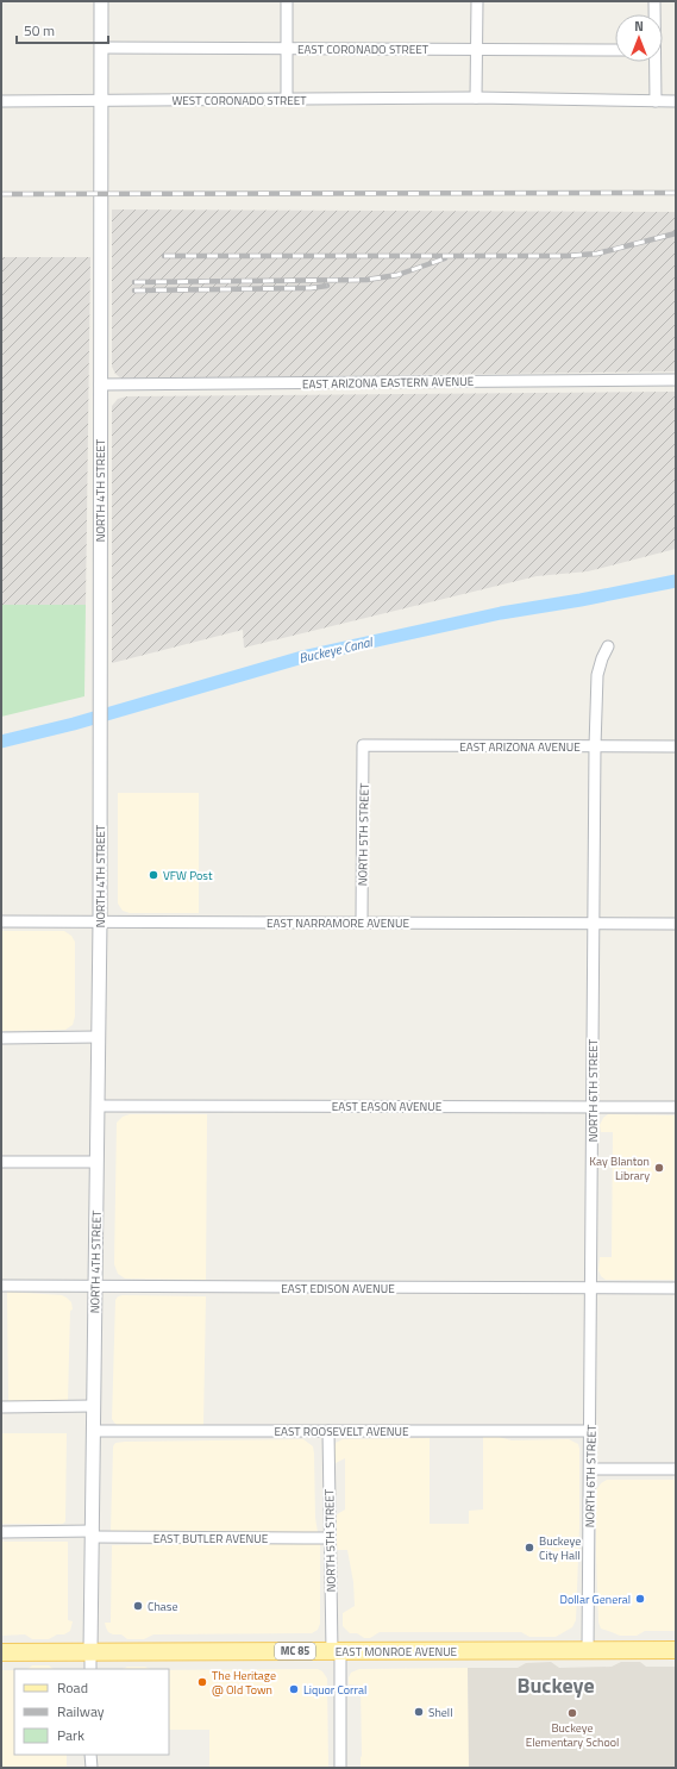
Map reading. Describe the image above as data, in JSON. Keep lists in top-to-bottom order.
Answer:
{
  "streets": {
    "main road": ["MC 85", "EAST MONROE AVENUE"],
    "street": [
      "EAST CORONADO STREET",
      "WEST CORONADO STREET",
      "EAST ARIZONA EASTERN AVENUE",
      "NORTH 4TH STREET",
      "EAST ARIZONA AVENUE",
      "NORTH 5TH STREET",
      "EAST NARRAMORE AVENUE",
      "NORTH 6TH STREET",
      "EAST EASON AVENUE",
      "EAST EDISON AVENUE",
      "EAST ROOSEVELT AVENUE",
      "EAST BUTLER AVENUE"
    ]
  },
  "crossings": [
    ["EAST CORONADO STREET", "NORTH 4TH STREET"],
    ["WEST CORONADO STREET", "NORTH 4TH STREET"],
    ["EAST ARIZONA EASTERN AVENUE", "NORTH 4TH STREET"],
    ["NORTH 4TH STREET", "EAST NARRAMORE AVENUE"],
    ["NORTH 4TH STREET", "EAST EASON AVENUE"],
    ["NORTH 4TH STREET", "EAST EDISON AVENUE"],
    ["NORTH 4TH STREET", "EAST ROOSEVELT AVENUE"],
    ["NORTH 4TH STREET", "EAST BUTLER AVENUE"],
    ["NORTH 4TH STREET", "EAST MONROE AVENUE"],
    ["EAST ARIZONA AVENUE", "NORTH 5TH STREET"],
    ["EAST ARIZONA AVENUE", "NORTH 6TH STREET"],
    ["NORTH 5TH STREET", "EAST NARRAMORE AVENUE"],
    ["NORTH 5TH STREET", "EAST ROOSEVELT AVENUE"],
    ["NORTH 5TH STREET", "EAST BUTLER AVENUE"],
    ["NORTH 5TH STREET", "EAST MONROE AVENUE"],
    ["EAST NARRAMORE AVENUE", "NORTH 6TH STREET"],
    ["NORTH 6TH STREET", "EAST EASON AVENUE"],
    ["NORTH 6TH STREET", "EAST EDISON AVENUE"],
    ["NORTH 6TH STREET", "EAST ROOSEVELT AVENUE"],
    ["NORTH 6TH STREET", "EAST MONROE AVENUE"]
  ],
  "districts": ["Buckeye"],
  "water": ["Buckeye Canal"],
  "places": [
    "VFW Post",
    "Kay Blanton Library",
    "Buckeye City Hall",
    "Dollar General",
    "Chase",
    "The Heritage @ Old Town",
    "Liquor Corral",
    "Shell",
    "Buckeye Elementary School"
  ],
  "legend": ["Road", "Railway", "Park"],
  "scale_bar": "50 m",
  "north": "top"
}
